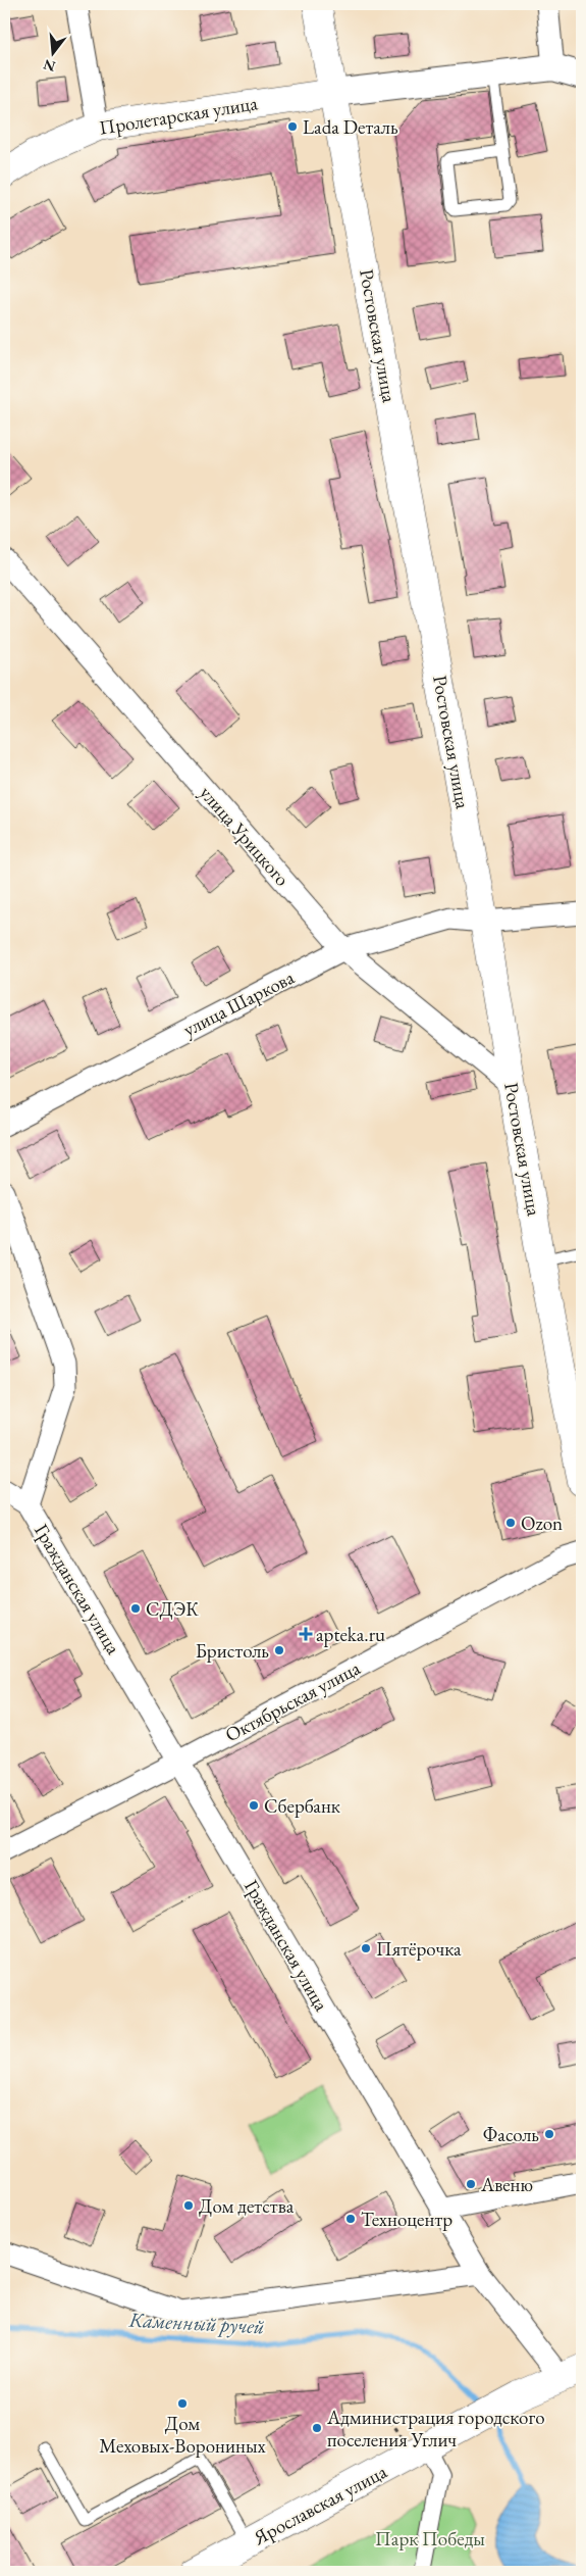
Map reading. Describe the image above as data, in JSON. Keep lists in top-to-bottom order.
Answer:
{
  "streets": {
    "main road": ["Пролетарская улица", "Ростовская улица", "Ярославская улица"],
    "street": [
      "улица Урицкого",
      "улица Шаркова",
      "Гражданская улица",
      "Октябрьская улица"
    ]
  },
  "crossings": [
    ["Пролетарская улица", "Ростовская улица"],
    ["Ростовская улица", "улица Урицкого"],
    ["Ростовская улица", "улица Шаркова"],
    ["улица Урицкого", "улица Шаркова"],
    ["Гражданская улица", "Октябрьская улица"],
    ["Гражданская улица", "Ярославская улица"]
  ],
  "water": ["Каменный ручей"],
  "parks": ["Парк Победы"],
  "places": {
    "other": [
      "Lada Dеталь",
      "Ozon",
      "СДЭК",
      "Бристоль",
      "Сбербанк",
      "Пятёрочка",
      "Фасоль",
      "Авеню",
      "Дом детства",
      "Техноцентр",
      "Дом Меховых-Ворониных",
      "Администрация городского поселения Углич"
    ],
    "health": ["apteka.ru"]
  },
  "north": "bottom"
}
